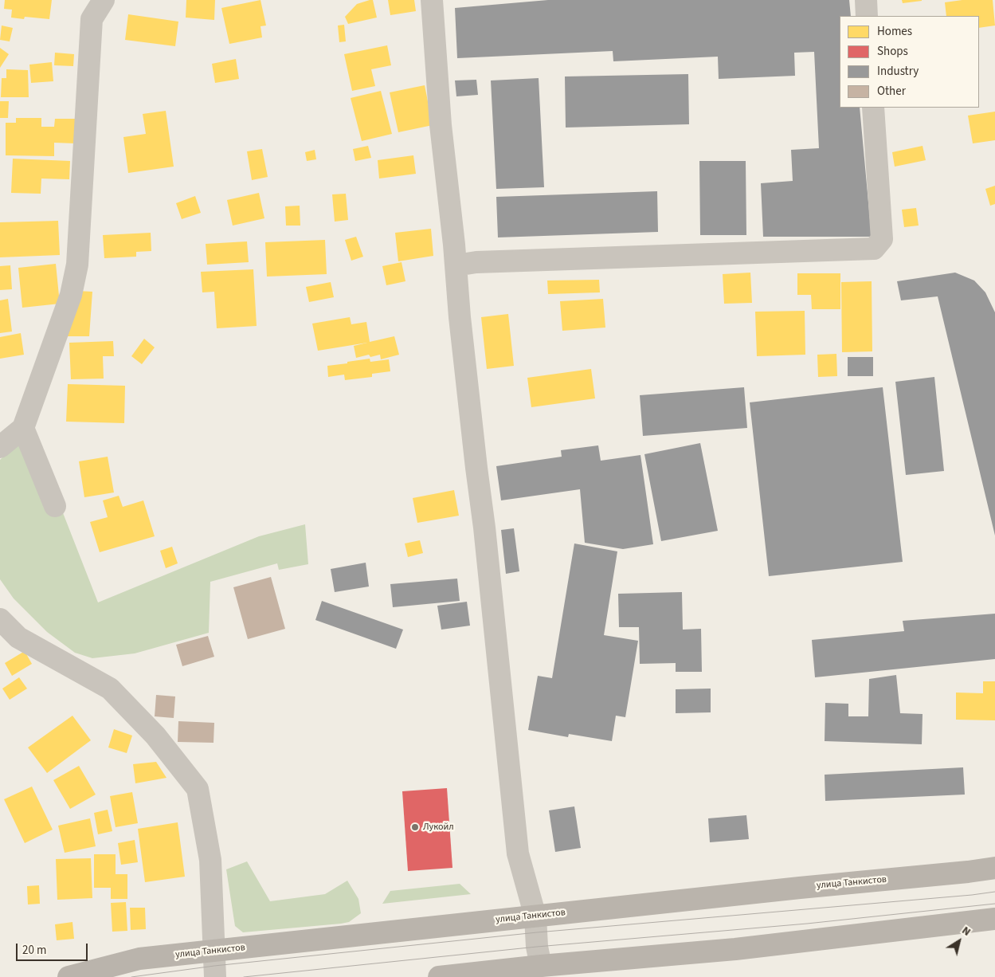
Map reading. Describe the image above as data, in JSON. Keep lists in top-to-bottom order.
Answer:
{
  "streets": {
    "main road": ["улица Танкистов"]
  },
  "places": ["Лукойл"],
  "legend": [
    "Homes",
    "Shops",
    "Industry",
    "Other"
  ],
  "scale_bar": "20 m",
  "north": "top right"
}
